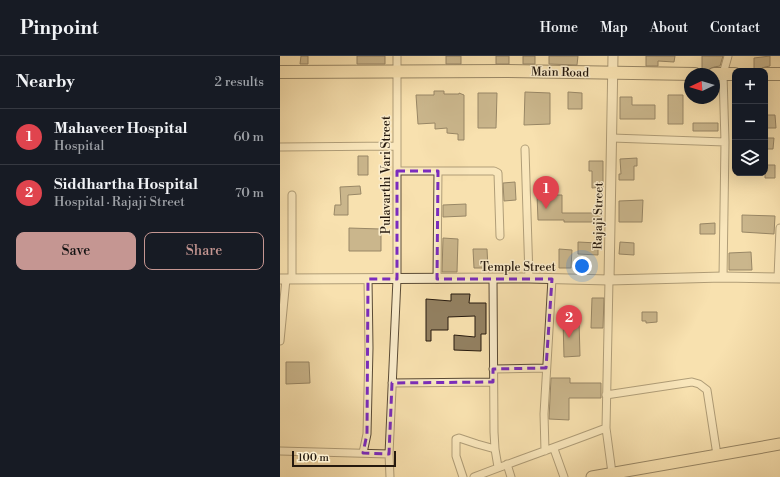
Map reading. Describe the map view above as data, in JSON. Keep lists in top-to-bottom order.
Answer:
{
  "streets": {
    "highway": ["Main Road"],
    "street": ["Pulavarthi Vari Street", "Rajaji Street", "Temple Street"]
  },
  "crossings": [
    ["Main Road", "Pulavarthi Vari Street"],
    ["Main Road", "Rajaji Street"],
    ["Pulavarthi Vari Street", "Temple Street"],
    ["Rajaji Street", "Temple Street"]
  ],
  "scale_bar": "100 m",
  "north": "left",
  "page": {
    "header": "Pinpoint",
    "nav": [
      "Home",
      "Map",
      "About",
      "Contact"
    ],
    "heading": ["Nearby", "2 results"],
    "map_buttons": ["+", "−"],
    "list": [
      {
        "mark": "1",
        "name": "Mahaveer Hospital",
        "note": "Hospital",
        "value": "60 m"
      },
      {
        "mark": "2",
        "name": "Siddhartha Hospital",
        "note": "Hospital · Rajaji Street",
        "value": "70 m"
      }
    ],
    "pins": ["1", "2"],
    "buttons": ["Save", "Share"],
    "scale": "100 m"
  }
}
